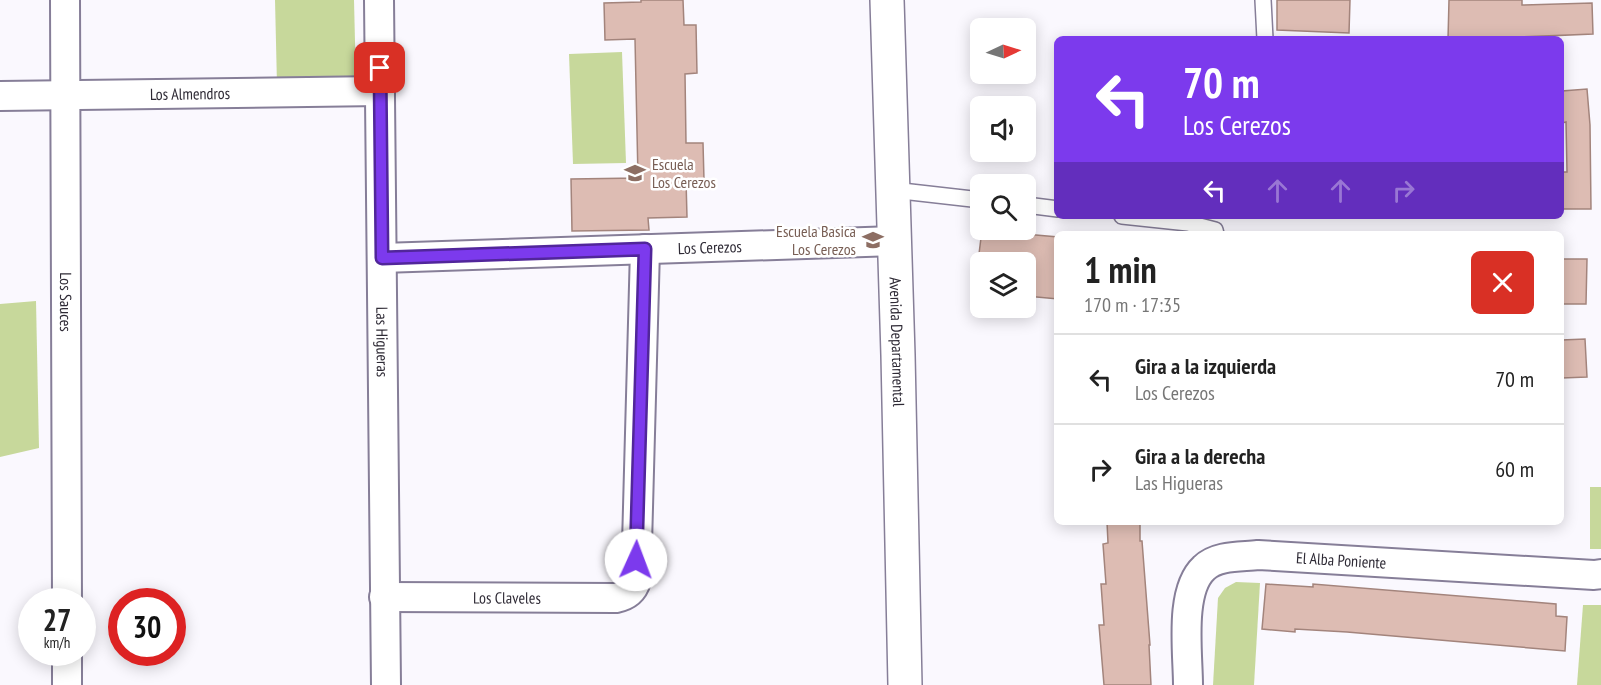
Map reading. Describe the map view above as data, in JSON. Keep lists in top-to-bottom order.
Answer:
{
  "streets": {
    "street": [
      "Los Almendros",
      "Los Cerezos",
      "Los Sauces",
      "Avenida Departamental",
      "Las Higueras",
      "El Alba Poniente",
      "Los Claveles"
    ]
  },
  "crossings": [
    ["Los Almendros", "Los Sauces"],
    ["Los Almendros", "Las Higueras"],
    ["Los Cerezos", "Avenida Departamental"],
    ["Los Cerezos", "Las Higueras"],
    ["Los Cerezos", "Los Claveles"],
    ["Las Higueras", "Los Claveles"]
  ],
  "places": {
    "school or university": ["Escuela Los Cerezos", "Escuela Basica Los Cerezos"]
  },
  "north": "right",
  "page": {
    "turn": ["70 m", "Los Cerezos"],
    "heading": ["1 min", "170 m · 17:35"],
    "list": [
      {
        "name": "Gira a la izquierda",
        "note": "Los Cerezos",
        "value": "70 m"
      },
      {
        "name": "Gira a la derecha",
        "note": "Las Higueras",
        "value": "60 m"
      }
    ],
    "speed": "27 km/h",
    "limit": "30"
  }
}
